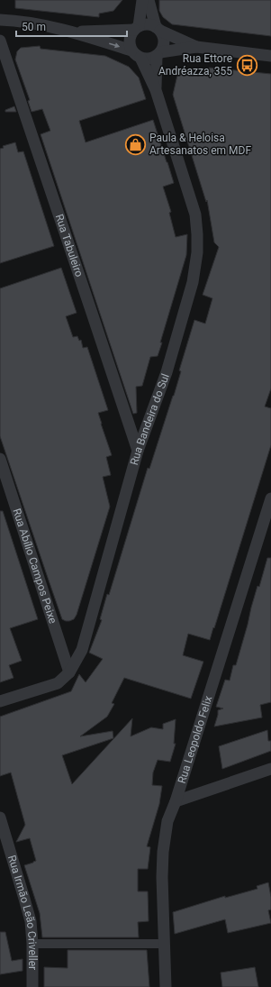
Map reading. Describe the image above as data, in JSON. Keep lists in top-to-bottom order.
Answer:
{
  "streets": {
    "street": [
      "Rua Tabuleiro",
      "Rua Bandeira do Sul",
      "Rua Abílio Campos Peixe",
      "Rua Leopoldo Felix",
      "Rua Irmão Leão Criveller"
    ]
  },
  "crossings": [
    ["Rua Tabuleiro", "Rua Bandeira do Sul"],
    ["Rua Bandeira do Sul", "Rua Abílio Campos Peixe"]
  ],
  "places": {
    "bus stop": ["Rua Ettore Andréazza, 355"],
    "shop": ["Paula & Heloisa Artesanatos em MDF"]
  },
  "scale_bar": "50 m"
}
